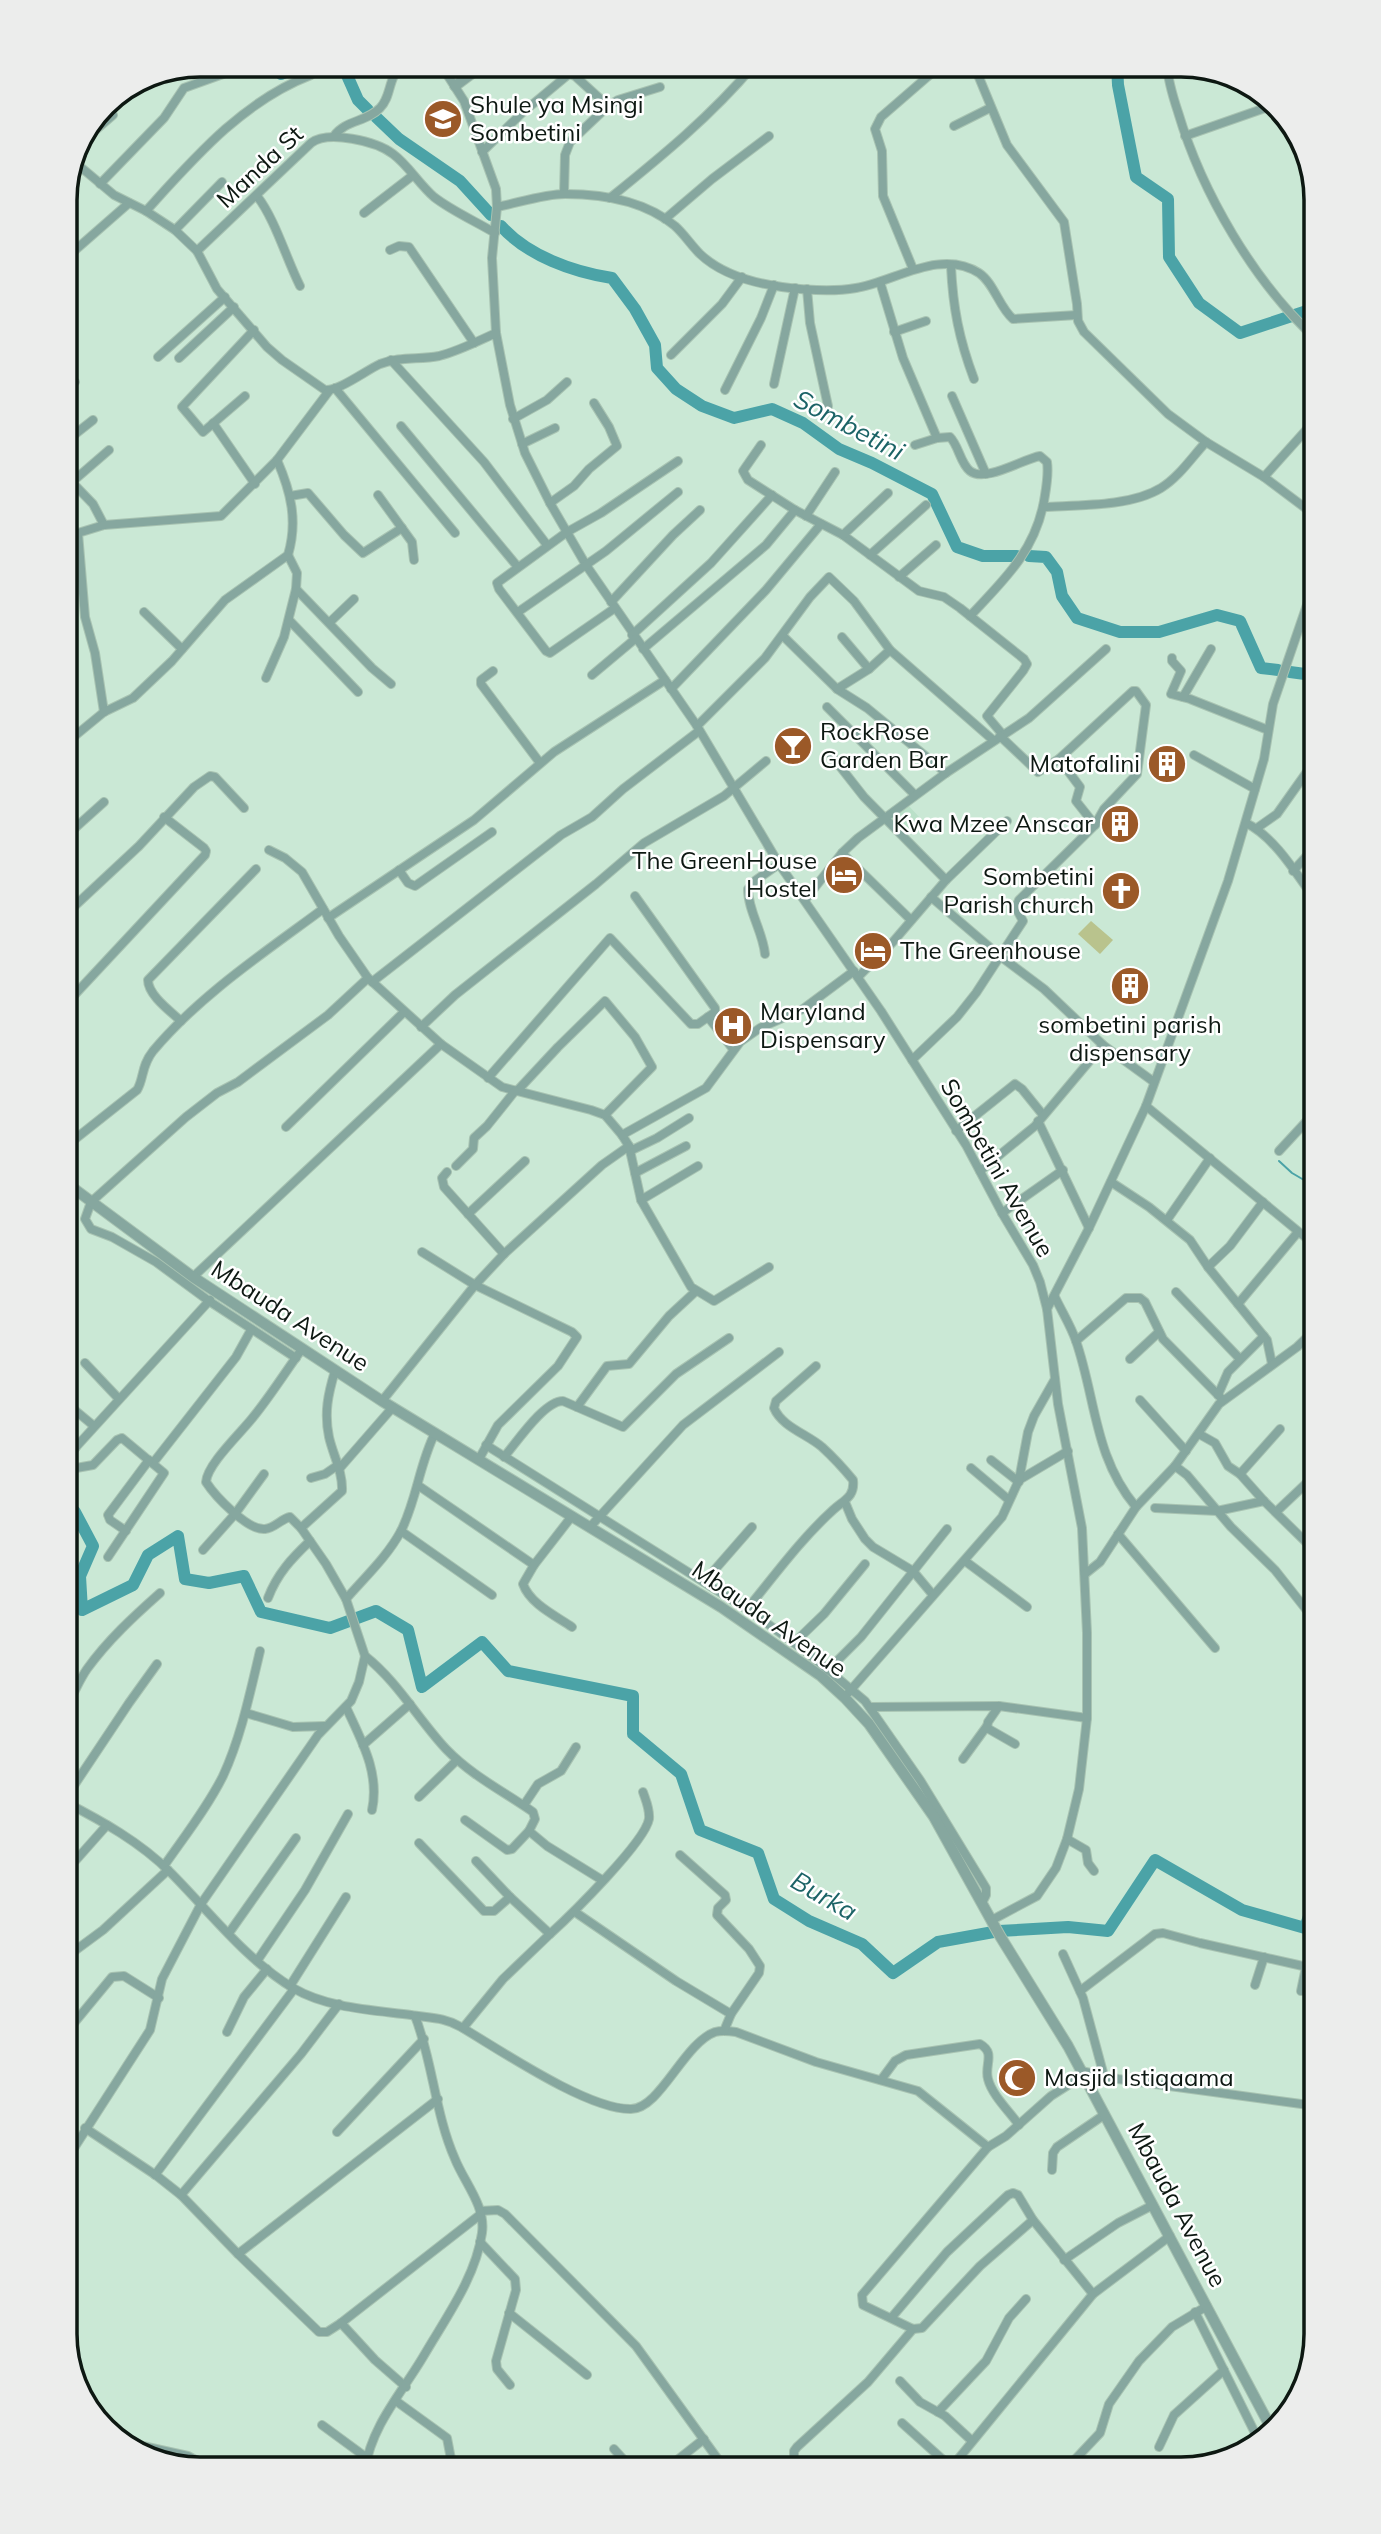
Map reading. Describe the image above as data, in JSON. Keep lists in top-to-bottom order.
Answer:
{
  "streets": {
    "street": ["Manda St", "Sombetini Avenue", "Mbauda Avenue"]
  },
  "crossings": [
    ["Sombetini Avenue", "Mbauda Avenue"]
  ],
  "water": ["Sombetini", "Burka"],
  "places": {
    "school or university": ["Shule ya Msingi Sombetini"],
    "bar": ["RockRose Garden Bar"],
    "building": ["Matofalini", "Kwa Mzee Anscar", "sombetini parish dispensary"],
    "hotel": ["The GreenHouse Hostel", "The Greenhouse"],
    "church": ["Sombetini Parish church"],
    "hospital": ["Maryland Dispensary"],
    "mosque": ["Masjid Istiqaama"]
  }
}
